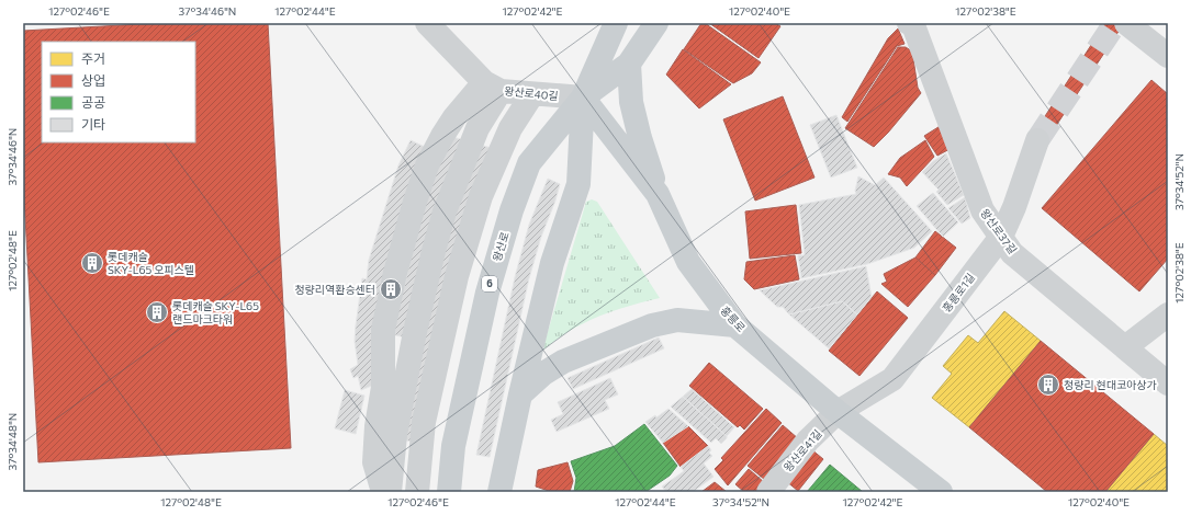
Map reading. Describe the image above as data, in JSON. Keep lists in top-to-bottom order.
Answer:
{
  "streets": {
    "main road": ["왕산로", "6", "홍릉로"],
    "street": [
      "왕산로40길",
      "왕산로37길",
      "홍릉로1길",
      "왕산로41길"
    ]
  },
  "crossings": [
    ["왕산로40길", "왕산로"],
    ["왕산로40길", "홍릉로"],
    ["왕산로37길", "홍릉로1길"],
    ["왕산로", "홍릉로"],
    ["홍릉로1길", "홍릉로"],
    ["홍릉로1길", "왕산로41길"],
    ["홍릉로", "왕산로41길"]
  ],
  "places": {
    "building": [
      "롯데캐슬 SKY-L65 오피스텔",
      "청량리역환승센터",
      "롯데캐슬 SKY-L65 랜드마크타워",
      "청량리 현대코아상가"
    ]
  },
  "legend": [
    "주거",
    "상업",
    "공공",
    "기타"
  ],
  "coordinates": [
    "127°02'46\"E",
    "37°34'46\"N",
    "127°02'44\"E",
    "127°02'42\"E",
    "127°02'40\"E",
    "127°02'38\"E",
    "37°34'52\"N",
    "127°02'48\"E",
    "37°34'48\"N"
  ]
}
